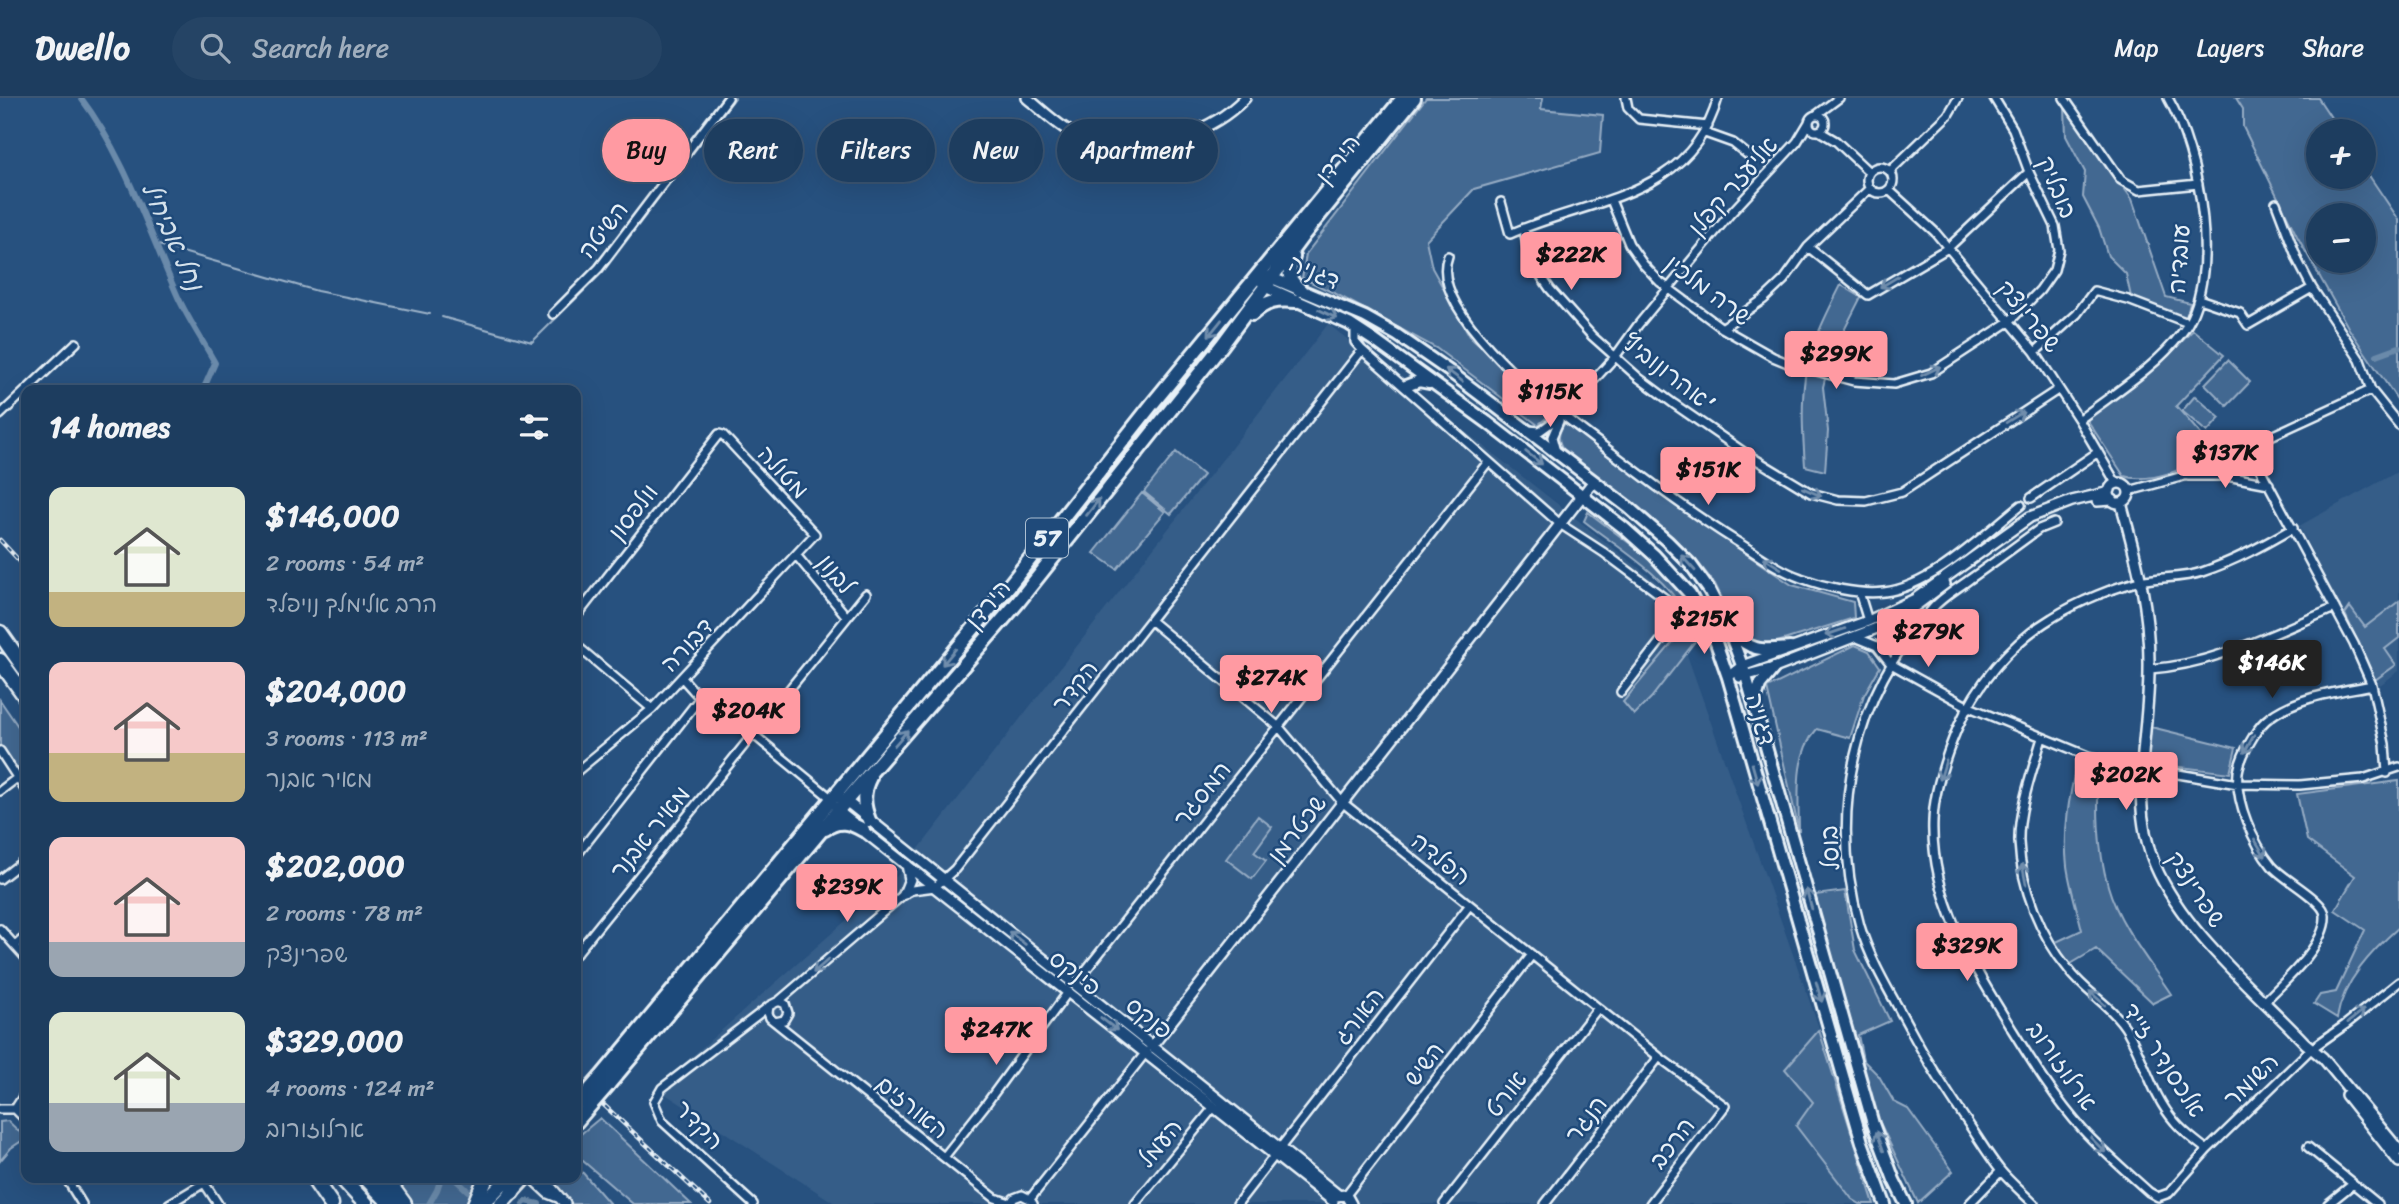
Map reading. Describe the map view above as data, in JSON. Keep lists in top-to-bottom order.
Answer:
{
  "streets": {
    "highway": ["הירדן", "57"],
    "main road": ["דגניה"],
    "street": [
      "אליעזר קפלן",
      "בובליק",
      "השיטה",
      "עובדיה",
      "שרה מלכין",
      "שפרינצק",
      "אהרונוביץ'",
      "מטולה",
      "וולפסון",
      "לבנון",
      "דבורה",
      "הקדר",
      "המסגר",
      "שכטרמן",
      "מאיר אבנר",
      "בוסל",
      "הפלדה",
      "פינקס",
      "האורג",
      "פנקס",
      "אלכסנדר זייד",
      "השיש",
      "ארלוזורוב",
      "השומר",
      "אורט",
      "האורזים",
      "הנגר",
      "העמל",
      "הרכב"
    ]
  },
  "crossings": [
    ["הירדן", "דגניה"],
    ["הירדן", "פינקס"],
    ["אליעזר קפלן", "דגניה"],
    ["אליעזר קפלן", "שרה מלכין"],
    ["אליעזר קפלן", "אהרונוביץ'"],
    ["בובליק", "שרה מלכין"],
    ["בובליק", "שפרינצק"],
    ["עובדיה", "שפרינצק"],
    ["דגניה", "שכטרמן"],
    ["שרה מלכין", "שפרינצק"],
    ["שפרינצק", "אהרונוביץ'"],
    ["שפרינצק", "ארלוזורוב"],
    ["שפרינצק", "השומר"],
    ["מטולה", "וולפסון"],
    ["מטולה", "דבורה"],
    ["לבנון", "דבורה"],
    ["לבנון", "מאיר אבנר"],
    ["הקדר", "הפלדה"],
    ["הקדר", "פינקס"],
    ["הקדר", "פנקס"],
    ["הקדר", "האורזים"],
    ["המסגר", "הפלדה"],
    ["המסגר", "פנקס"],
    ["שכטרמן", "הפלדה"],
    ["שכטרמן", "פינקס"],
    ["שכטרמן", "פנקס"],
    ["הפלדה", "האורג"],
    ["הפלדה", "השיש"],
    ["הפלדה", "אורט"],
    ["הפלדה", "הנגר"],
    ["הפלדה", "הרכב"],
    ["פינקס", "האורג"],
    ["פינקס", "פנקס"],
    ["פינקס", "העמל"],
    ["האורג", "פנקס"],
    ["פנקס", "השיש"],
    ["אלכסנדר זייד", "השומר"],
    ["ארלוזורוב", "השומר"]
  ],
  "one_way": [
    "שרה מלכין",
    "אהרונוביץ'",
    "אלכסנדר זייד",
    "ארלוזורוב"
  ],
  "water": ["נחל אביחיל"],
  "page": {
    "header": "Dwello",
    "search": "Search here",
    "nav": ["Map", "Layers", "Share"],
    "map_buttons": ["+", "−"],
    "chip": [
      "Buy",
      "Rent",
      "Filters",
      "New",
      "Apartment"
    ],
    "price": [
      "$222K",
      "$299K",
      "$115K",
      "$137K",
      "$151K",
      "$215K",
      "$279K",
      "$146K",
      "$274K",
      "$204K",
      "$202K",
      "$239K",
      "$329K",
      "$247K"
    ],
    "heading": "14 homes",
    "list": [
      {
        "name": "$146,000",
        "note": "2 rooms · 54 m² · הרב אלימלך נויפלד"
      },
      {
        "name": "$204,000",
        "note": "3 rooms · 113 m² · מאיר אבנר"
      },
      {
        "name": "$202,000",
        "note": "2 rooms · 78 m² · שפרינצק"
      },
      {
        "name": "$329,000",
        "note": "4 rooms · 124 m² · ארלוזורוב"
      }
    ]
  }
}
